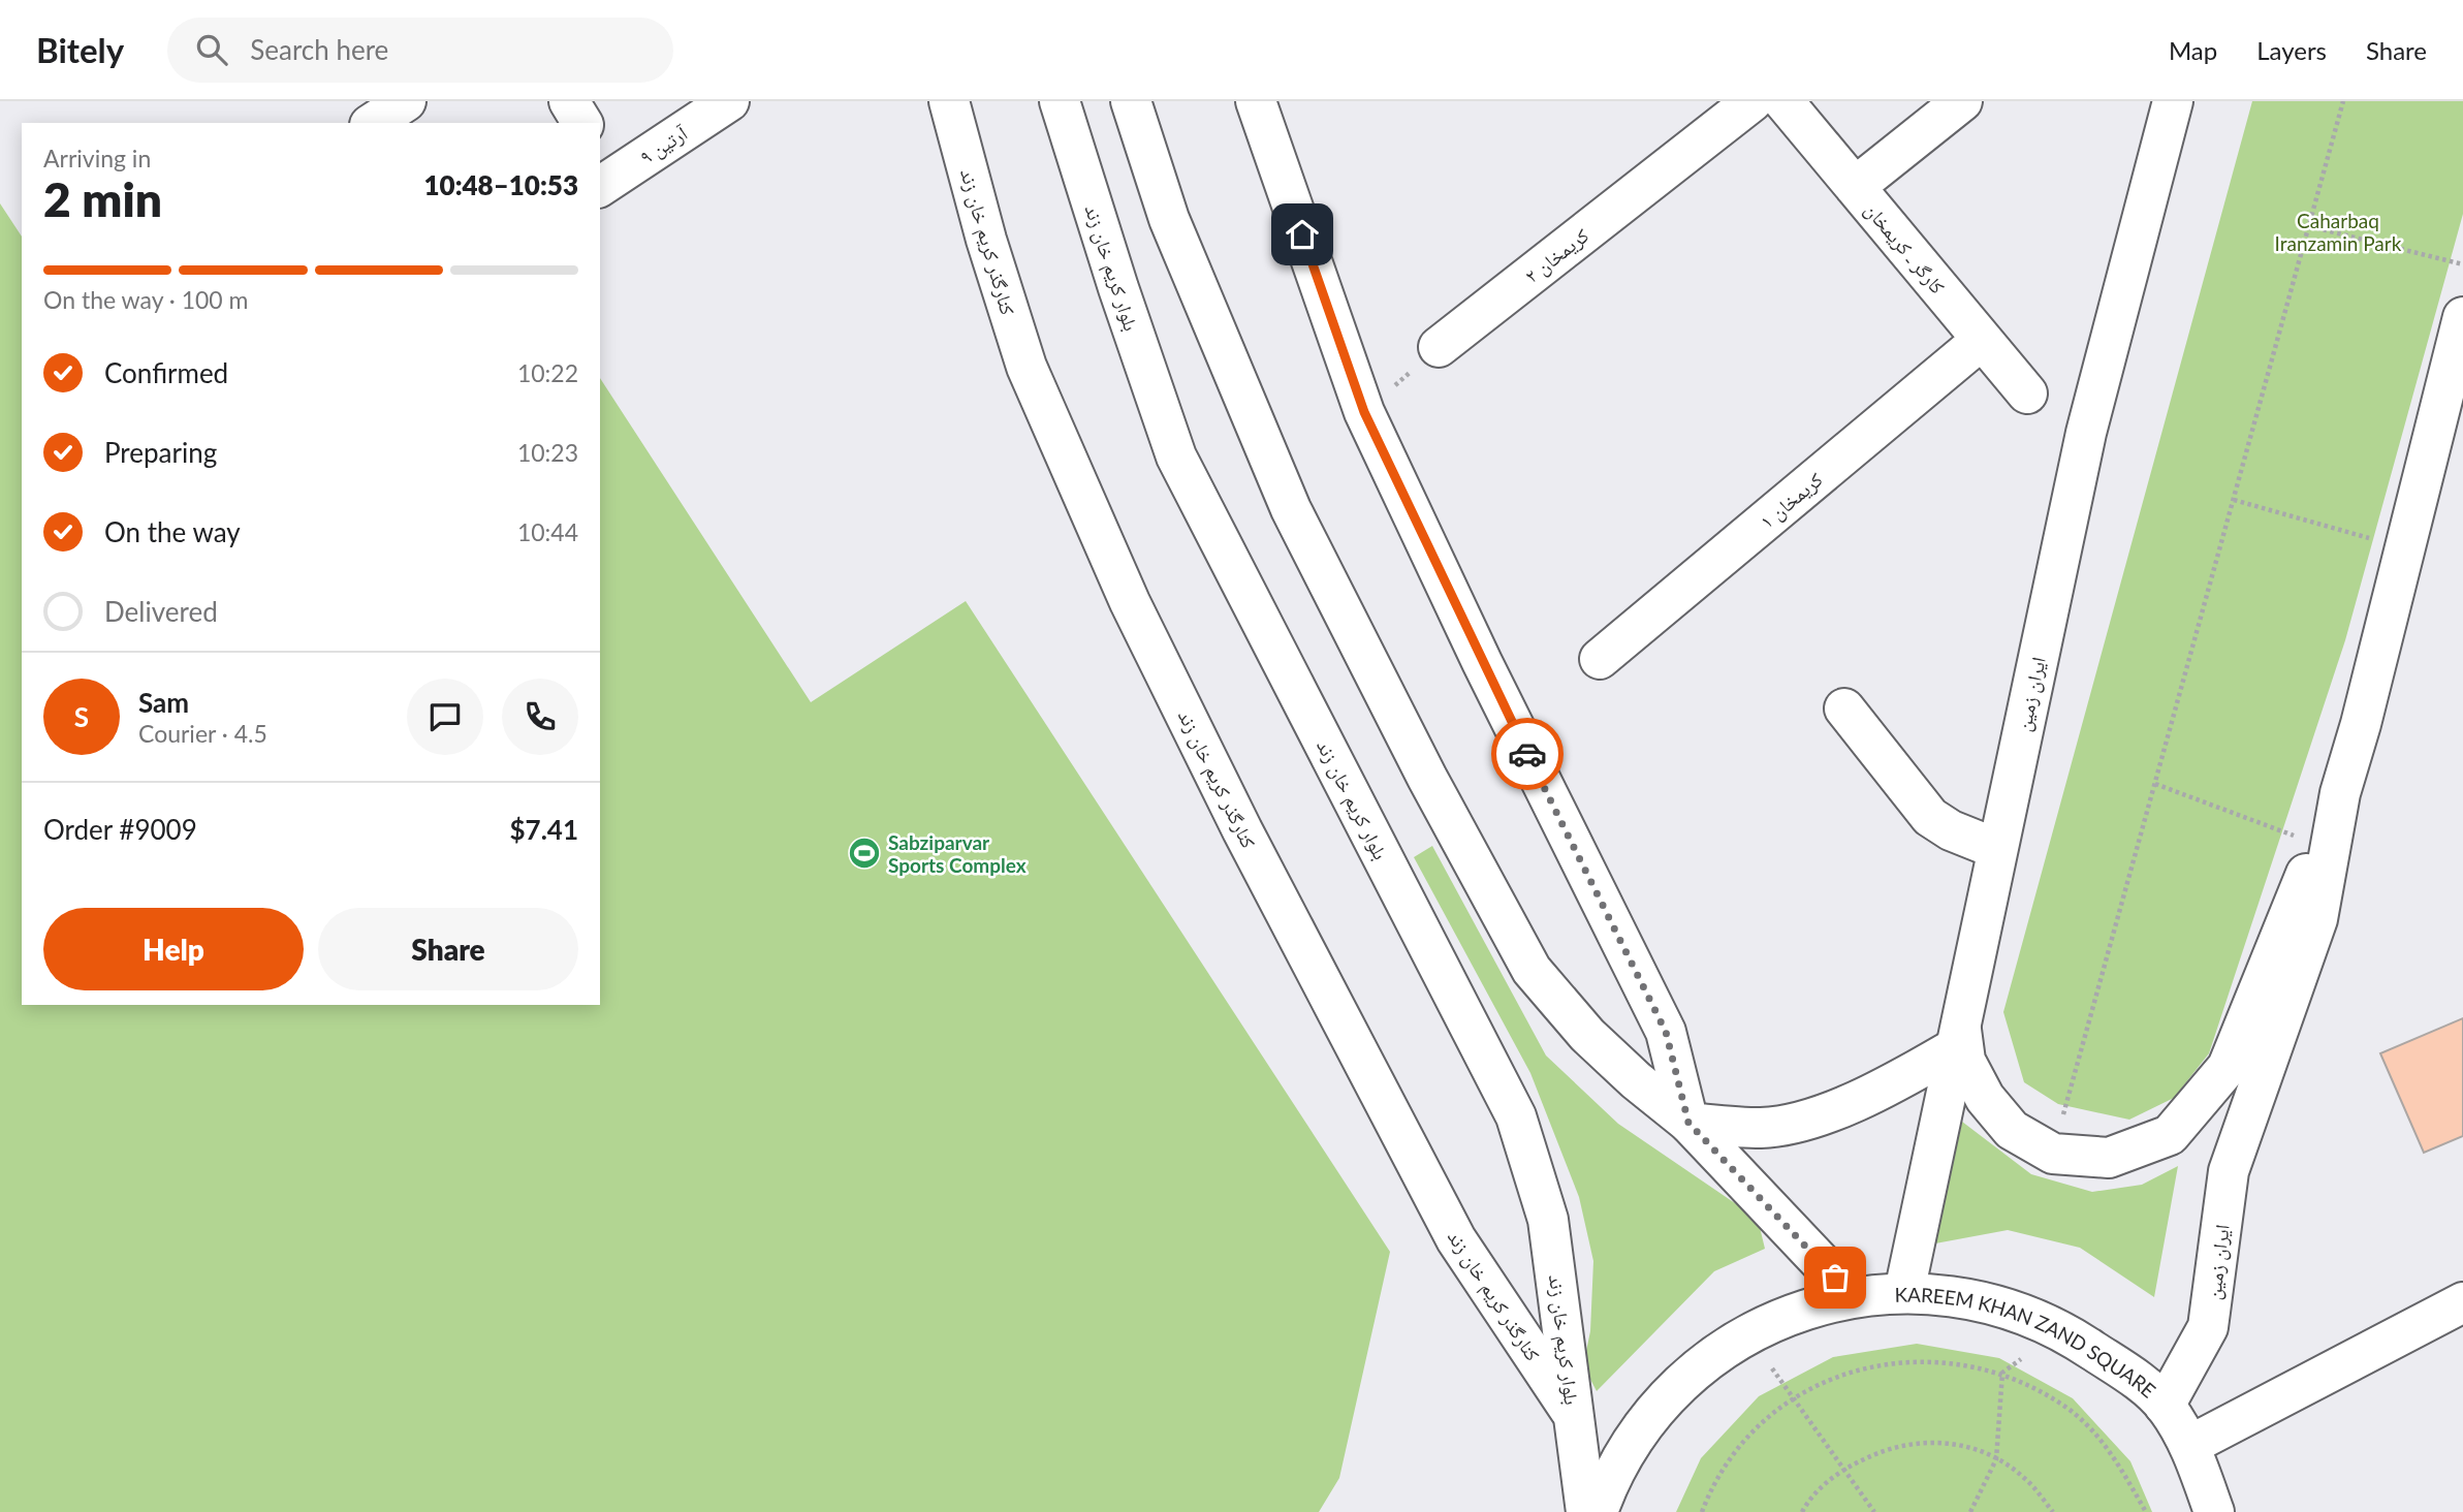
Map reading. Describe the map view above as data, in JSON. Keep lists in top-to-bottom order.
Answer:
{
  "streets": {
    "main road": [
      "آرتین ۹",
      "کنارگذر کریم خان زند",
      "کارگر ـ کریمخان",
      "کریمخان ۲",
      "بلوار کریم خان زند",
      "کریمخان ۱",
      "ایران زمین",
      "KAREEM KHAN ZAND SQUARE"
    ]
  },
  "crossings": [
    ["کنارگذر کریم خان زند", "بلوار کریم خان زند"],
    ["کارگر ـ کریمخان", "کریمخان ۱"],
    ["ایران زمین", "KAREEM KHAN ZAND SQUARE"]
  ],
  "parks": ["Caharbaq Iranzamin Park"],
  "places": {
    "sports": ["Sabziparvar Sports Complex"]
  },
  "page": {
    "header": "Bitely",
    "search": "Search here",
    "nav": ["Map", "Layers", "Share"],
    "heading": ["2 min", "Arriving in", "10:48–10:53"],
    "panel": [
      "Sam",
      "Courier · 4.5",
      "Order #9009",
      "$7.41"
    ],
    "bar": "On the way · 100 m",
    "list": [
      ["Confirmed", "10:22"],
      ["Preparing", "10:23"],
      ["On the way", "10:44"],
      "Delivered"
    ],
    "round": "S",
    "buttons": ["Help", "Share"]
  }
}
